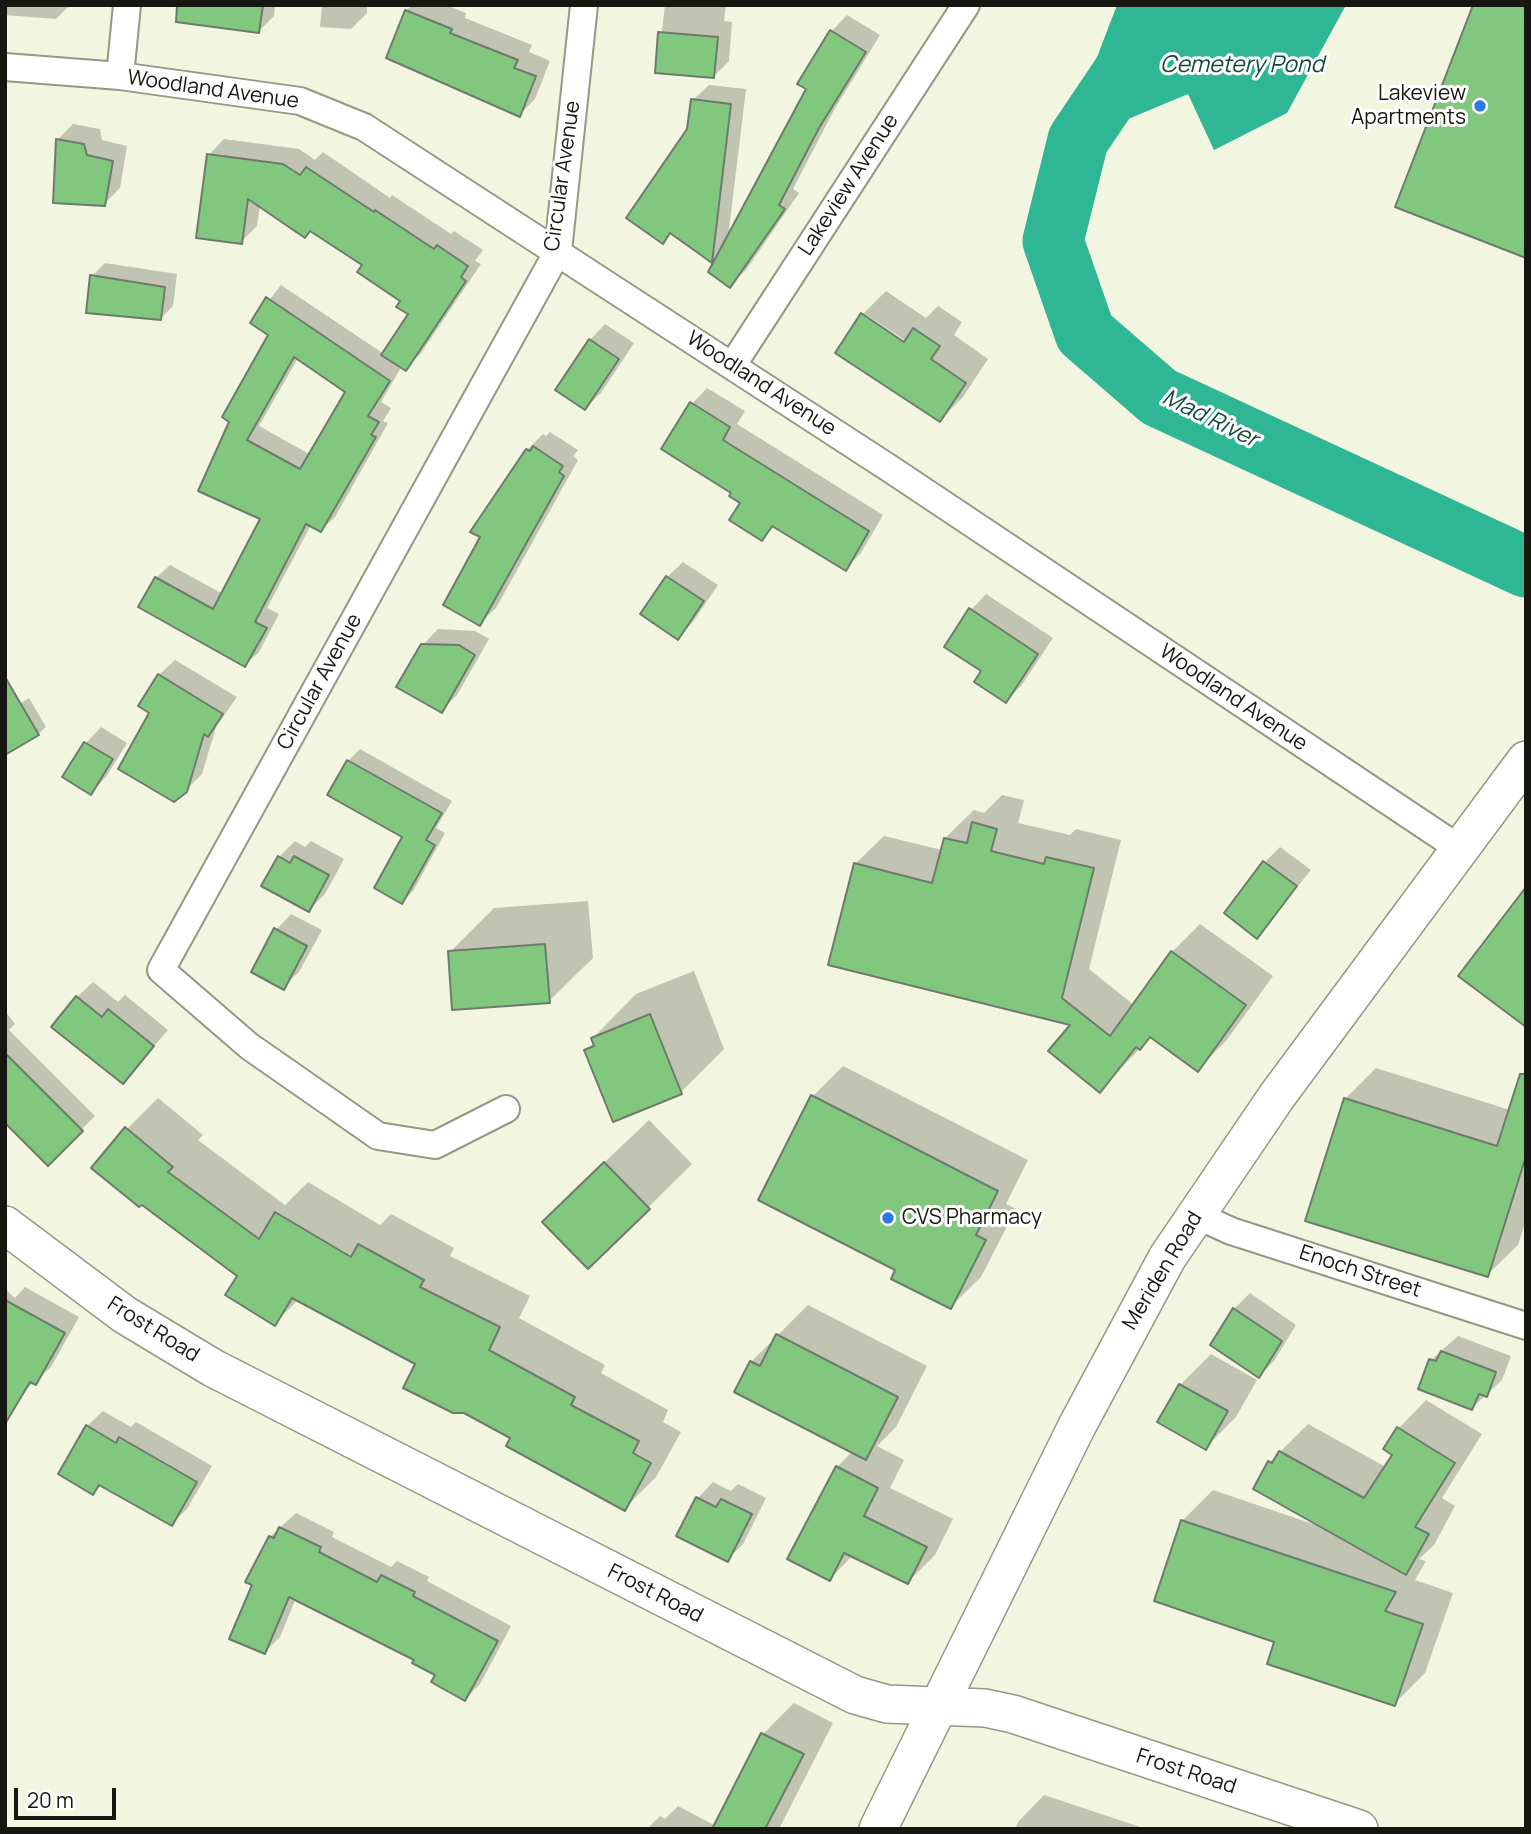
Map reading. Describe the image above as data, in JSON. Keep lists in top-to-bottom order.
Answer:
{
  "streets": {
    "main road": ["Meriden Road", "Frost Road"],
    "street": [
      "Woodland Avenue",
      "Circular Avenue",
      "Lakeview Avenue",
      "Enoch Street"
    ]
  },
  "crossings": [
    ["Woodland Avenue", "Circular Avenue"],
    ["Woodland Avenue", "Lakeview Avenue"],
    ["Woodland Avenue", "Meriden Road"],
    ["Meriden Road", "Enoch Street"],
    ["Meriden Road", "Frost Road"]
  ],
  "water": ["Cemetery Pond", "Mad River"],
  "places": ["Lakeview Apartments", "CVS Pharmacy"],
  "scale_bar": "20 m"
}
